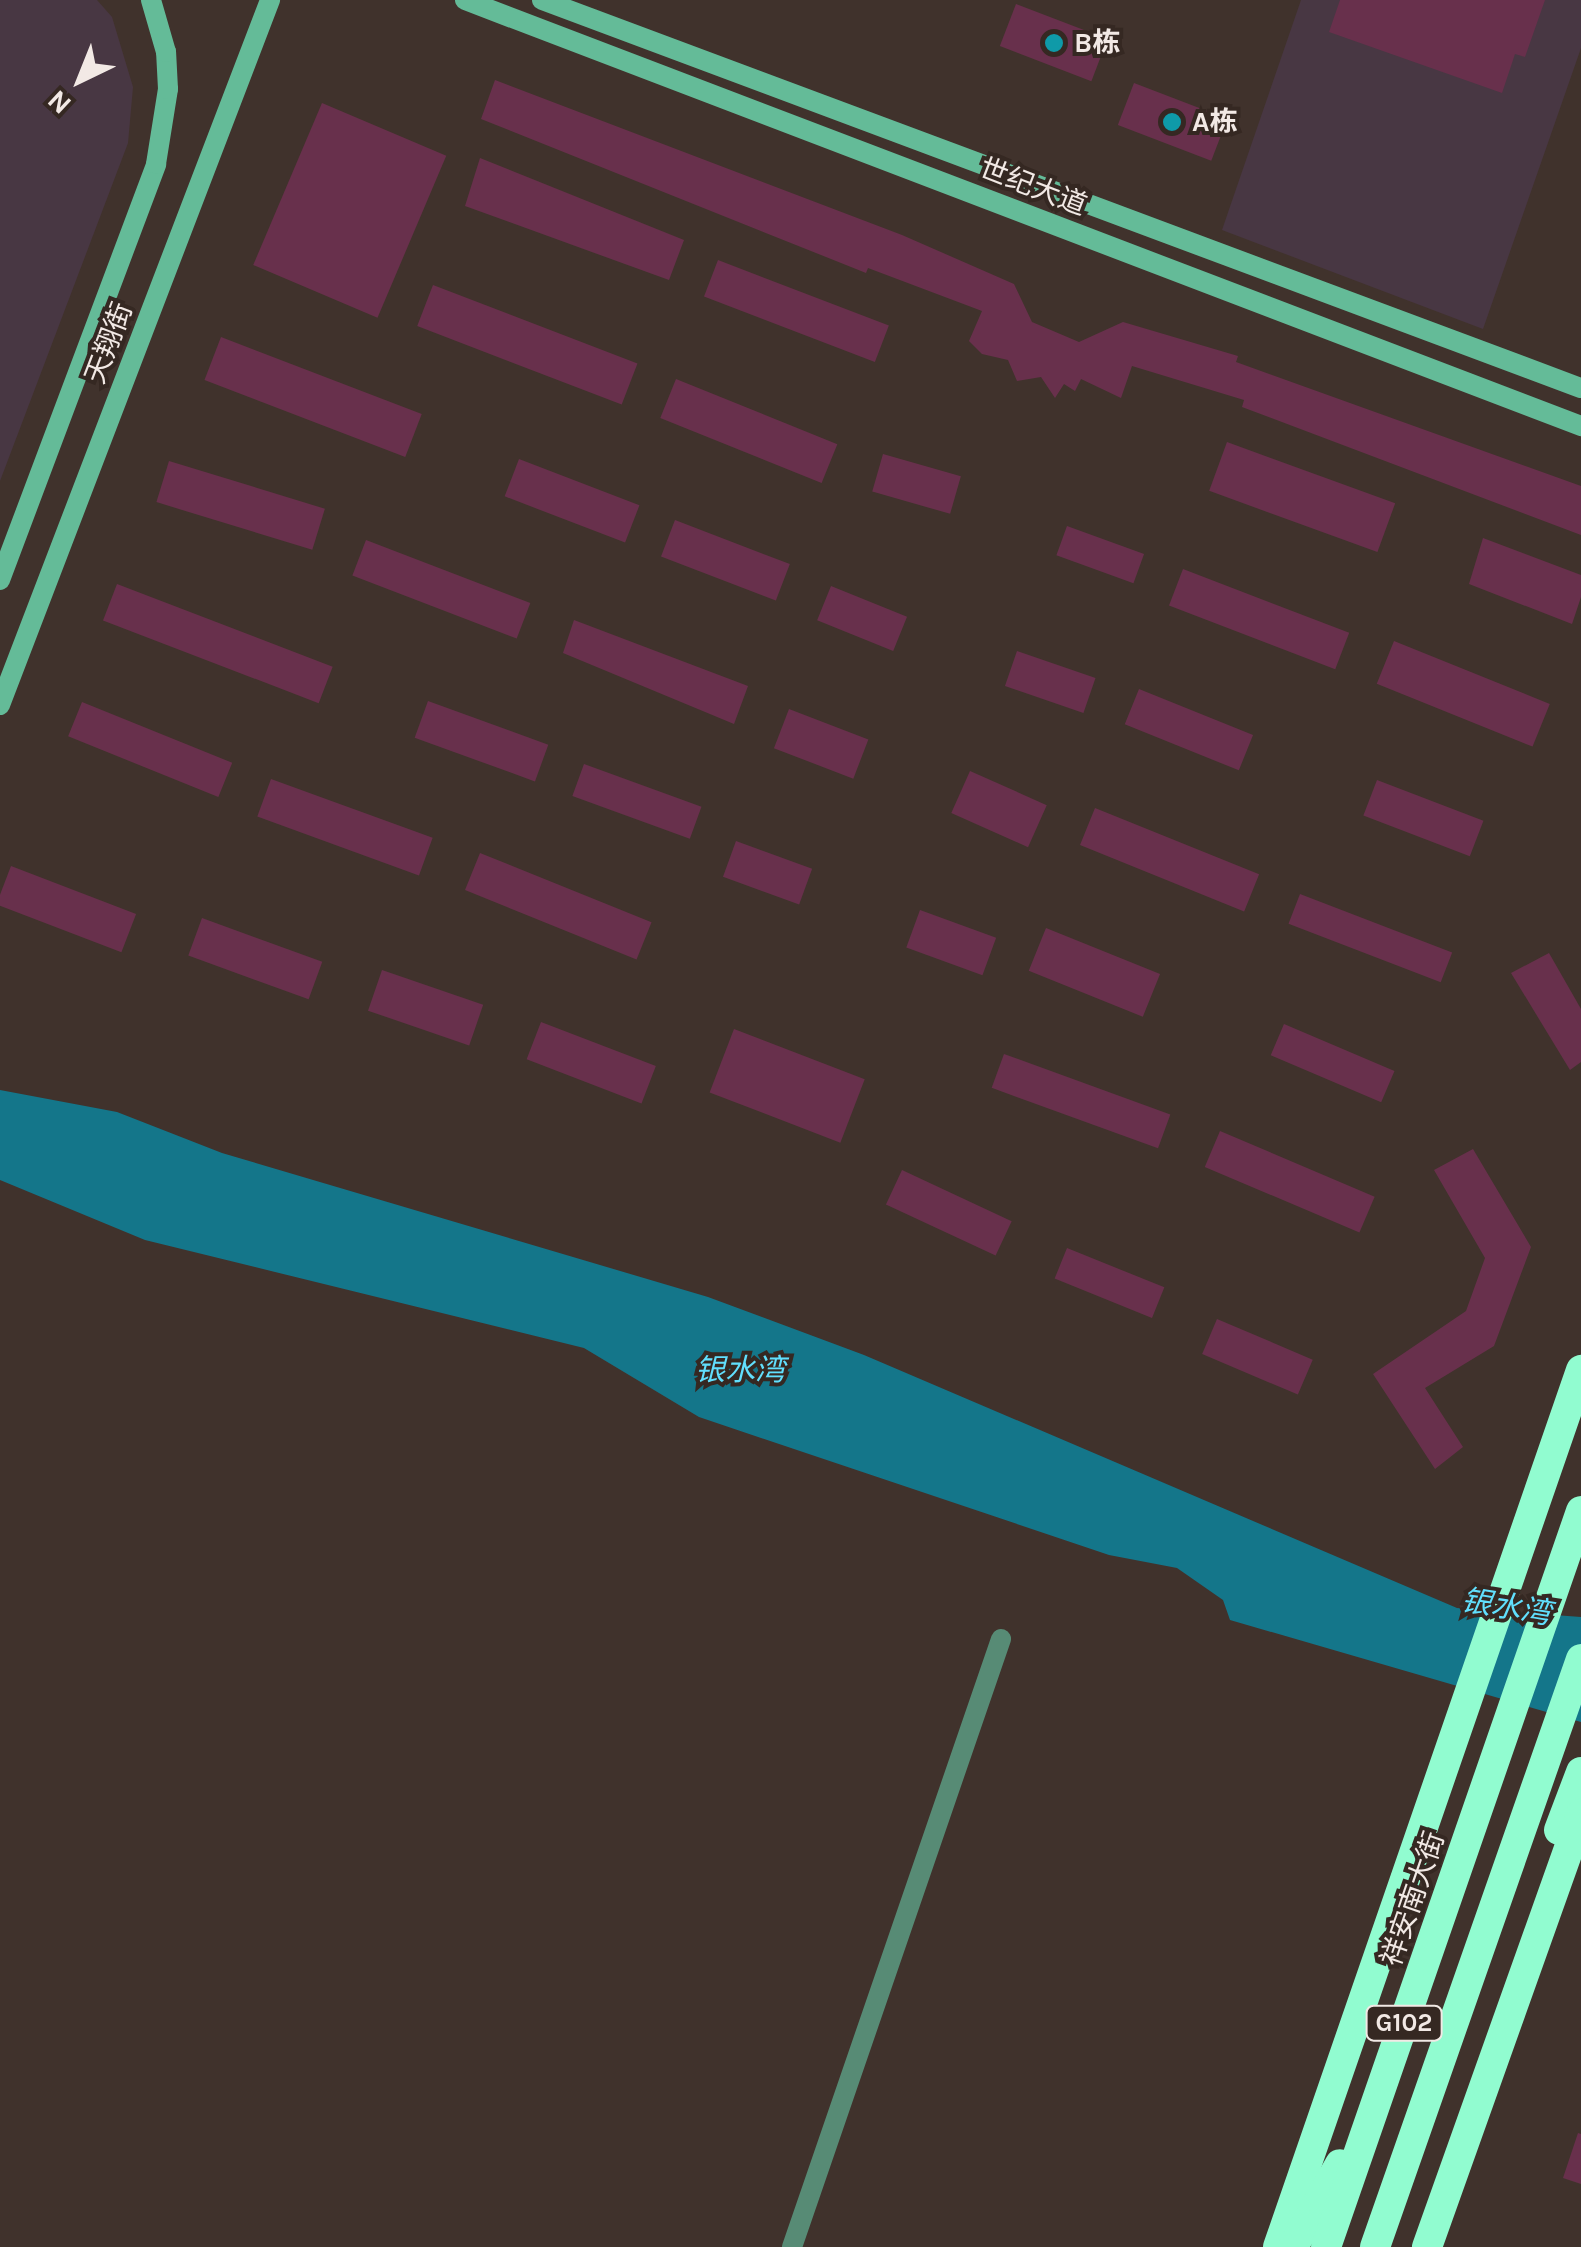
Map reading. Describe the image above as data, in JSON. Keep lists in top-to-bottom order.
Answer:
{
  "streets": {
    "highway": ["祥安南大街", "G102"],
    "main road": ["世纪大道", "天翔街"]
  },
  "water": ["银水湾"],
  "places": ["B栋", "A栋"],
  "north": "bottom left"
}
